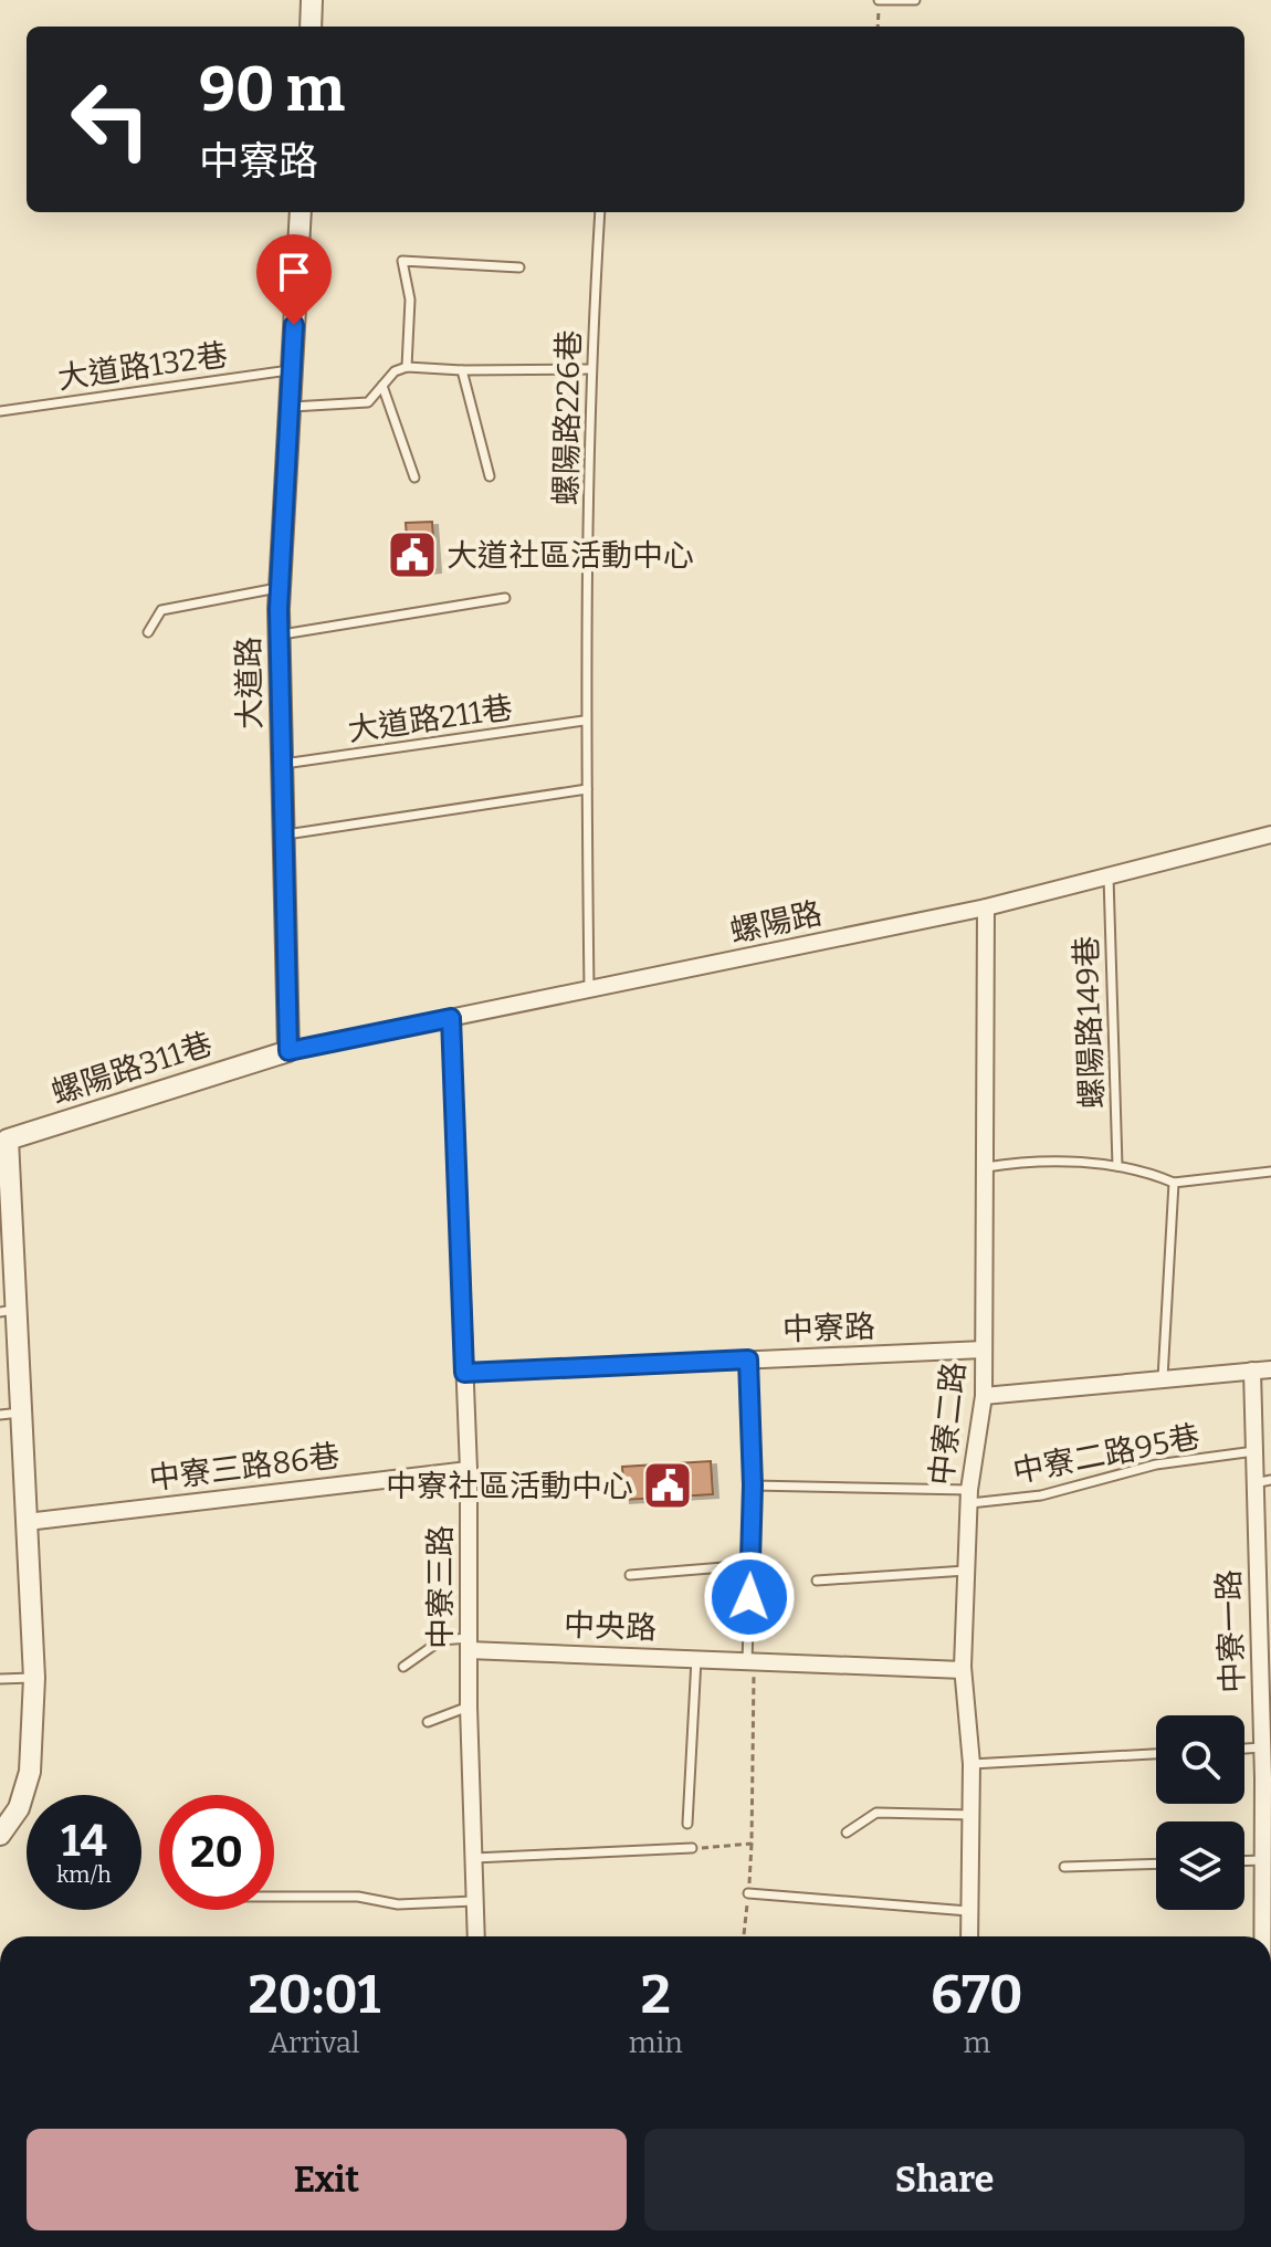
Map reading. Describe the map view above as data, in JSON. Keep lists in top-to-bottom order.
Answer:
{
  "streets": {
    "street": [
      "大道路",
      "螺陽路",
      "螺陽路311巷",
      "中寮路",
      "中寮二路",
      "中寮三路86巷",
      "中寮三路",
      "中央路",
      "中寮一路"
    ],
    "lane": [
      "大道路132巷",
      "螺陽路226巷",
      "大道路211巷",
      "螺陽路149巷",
      "中寮二路95巷"
    ]
  },
  "crossings": [
    ["大道路132巷", "大道路"],
    ["螺陽路226巷", "大道路211巷"],
    ["螺陽路226巷", "螺陽路"],
    ["大道路", "大道路211巷"],
    ["大道路", "螺陽路"],
    ["大道路", "螺陽路311巷"],
    ["螺陽路", "螺陽路149巷"],
    ["螺陽路", "螺陽路311巷"],
    ["螺陽路", "中寮二路"],
    ["螺陽路", "中寮三路"],
    ["螺陽路311巷", "中寮三路86巷"],
    ["中寮路", "中寮二路"],
    ["中寮路", "中寮三路"],
    ["中寮二路", "中寮二路95巷"],
    ["中寮二路", "中央路"],
    ["中寮二路95巷", "中寮一路"],
    ["中寮三路86巷", "中寮三路"],
    ["中寮三路", "中央路"]
  ],
  "places": {
    "public building": ["大道社區活動中心", "中寮社區活動中心"]
  },
  "page": {
    "turn": ["90 m", "中寮路"],
    "speed": "14 km/h",
    "limit": "20",
    "eta": [
      "20:01",
      "Arrival",
      "2",
      "min",
      "670",
      "m"
    ],
    "buttons": ["Exit", "Share"]
  }
}
